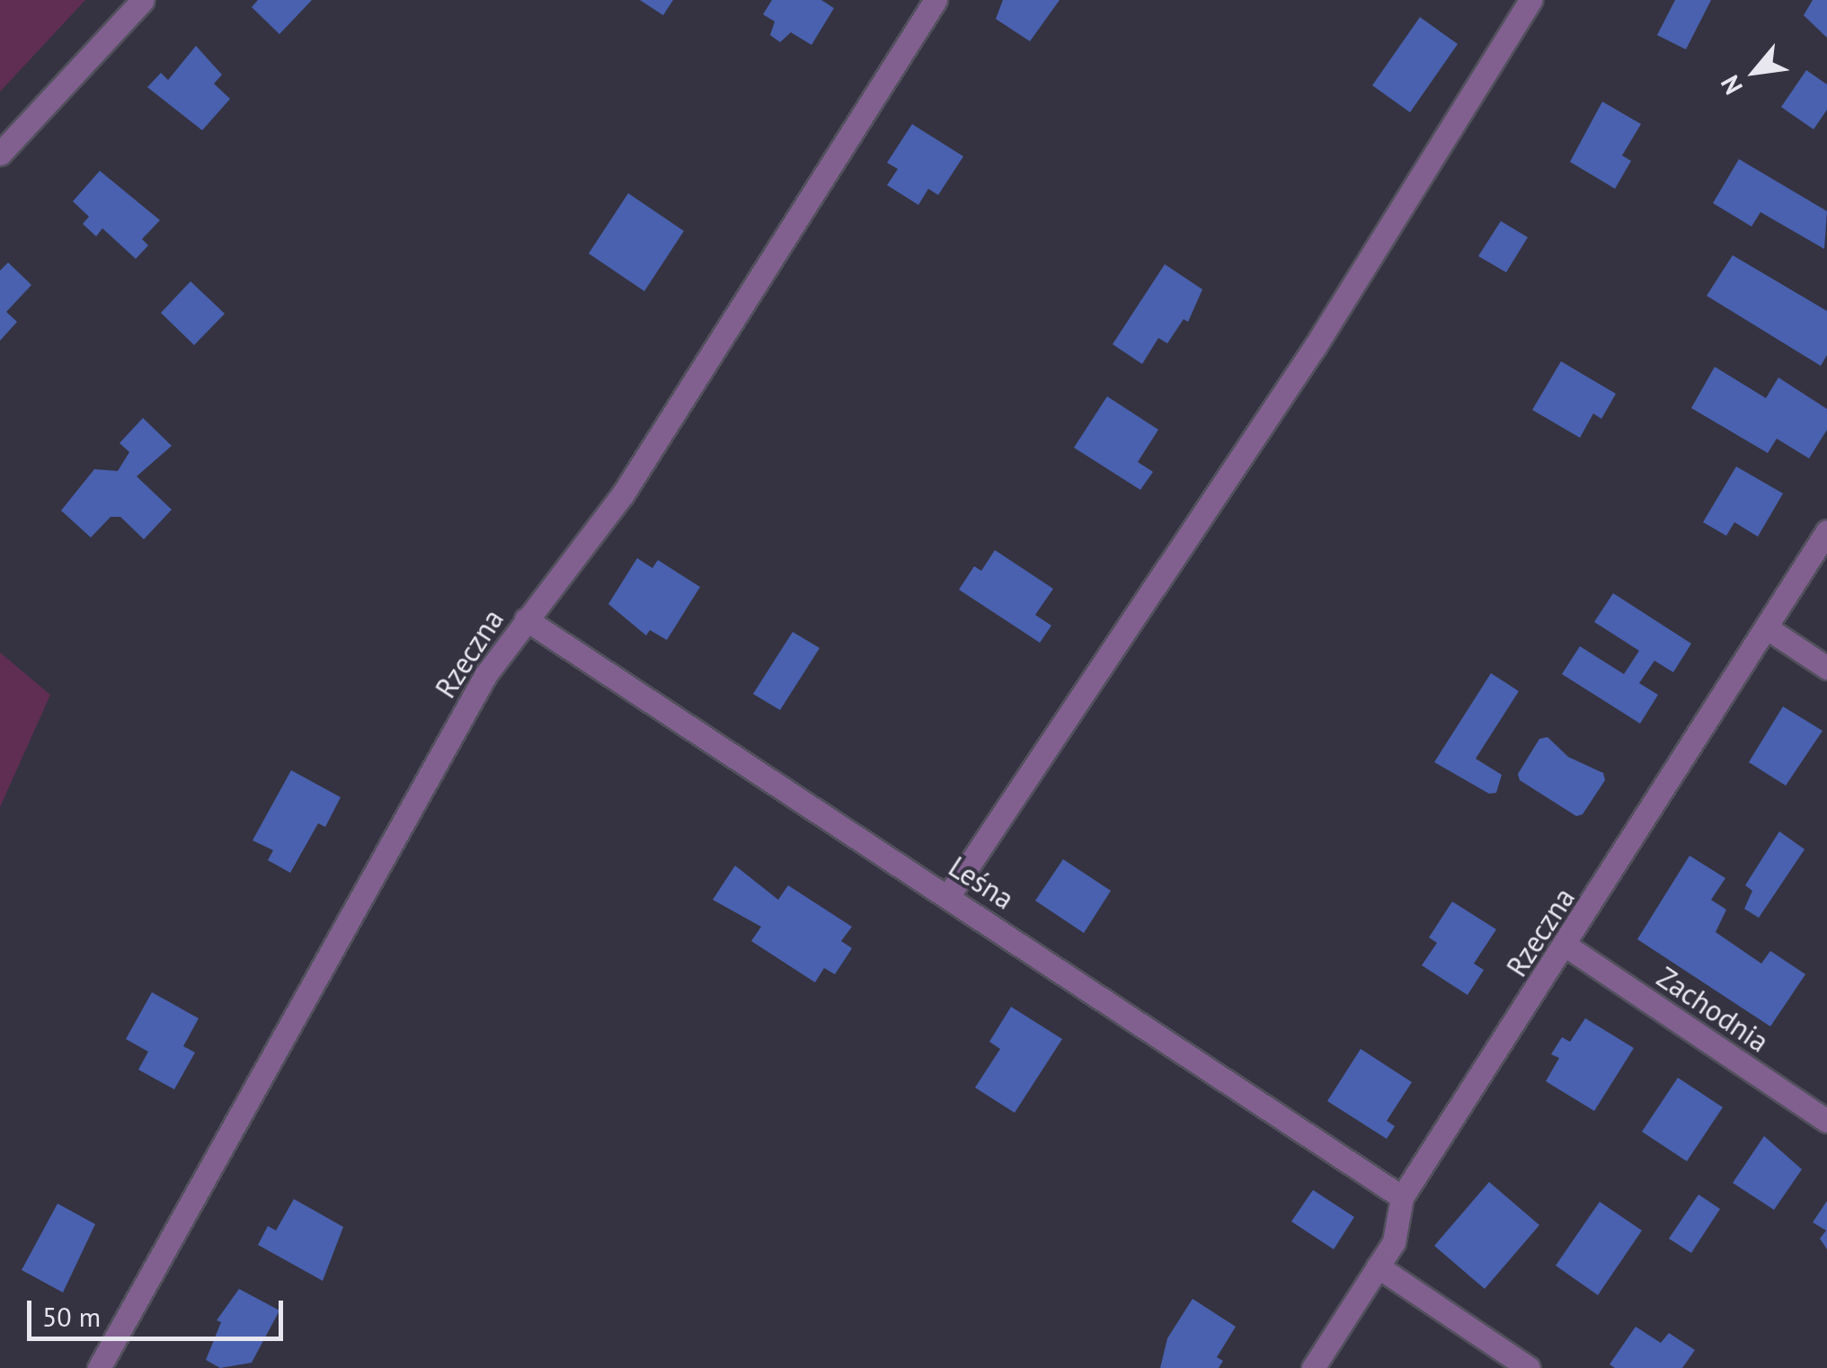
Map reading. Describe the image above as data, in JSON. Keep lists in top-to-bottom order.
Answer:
{
  "streets": {
    "street": ["Rzeczna", "Leśna", "Zachodnia"]
  },
  "crossings": [
    ["Rzeczna", "Leśna"],
    ["Rzeczna", "Zachodnia"]
  ],
  "scale_bar": "50 m",
  "north": "bottom left"
}
